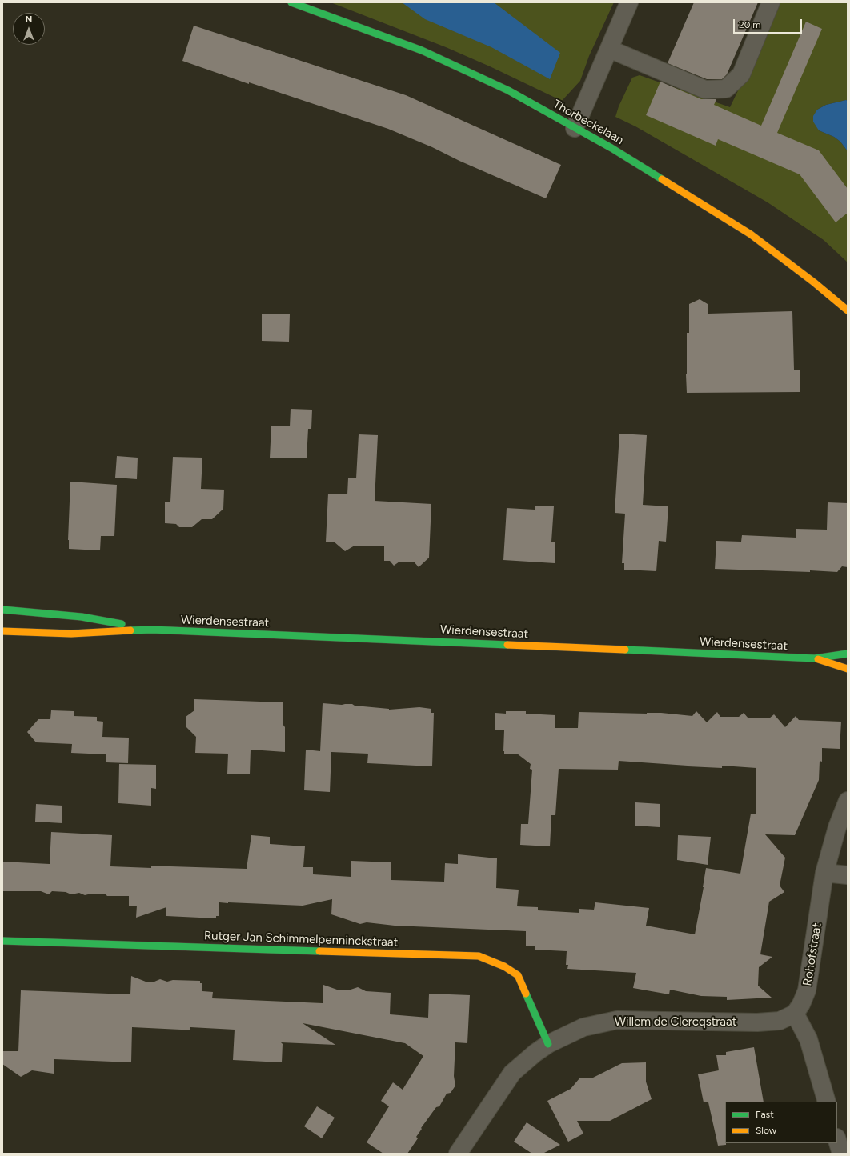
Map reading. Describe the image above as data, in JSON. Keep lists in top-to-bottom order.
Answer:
{
  "streets": {
    "street": [
      "Thorbeckelaan",
      "Wierdensestraat",
      "Rutger Jan Schimmelpenninckstraat",
      "Rohofstraat",
      "Willem de Clercqstraat"
    ]
  },
  "crossings": [
    ["Rutger Jan Schimmelpenninckstraat", "Willem de Clercqstraat"],
    ["Rohofstraat", "Willem de Clercqstraat"]
  ],
  "legend": ["Fast", "Slow"],
  "scale_bar": "20 m",
  "north": "top"
}
